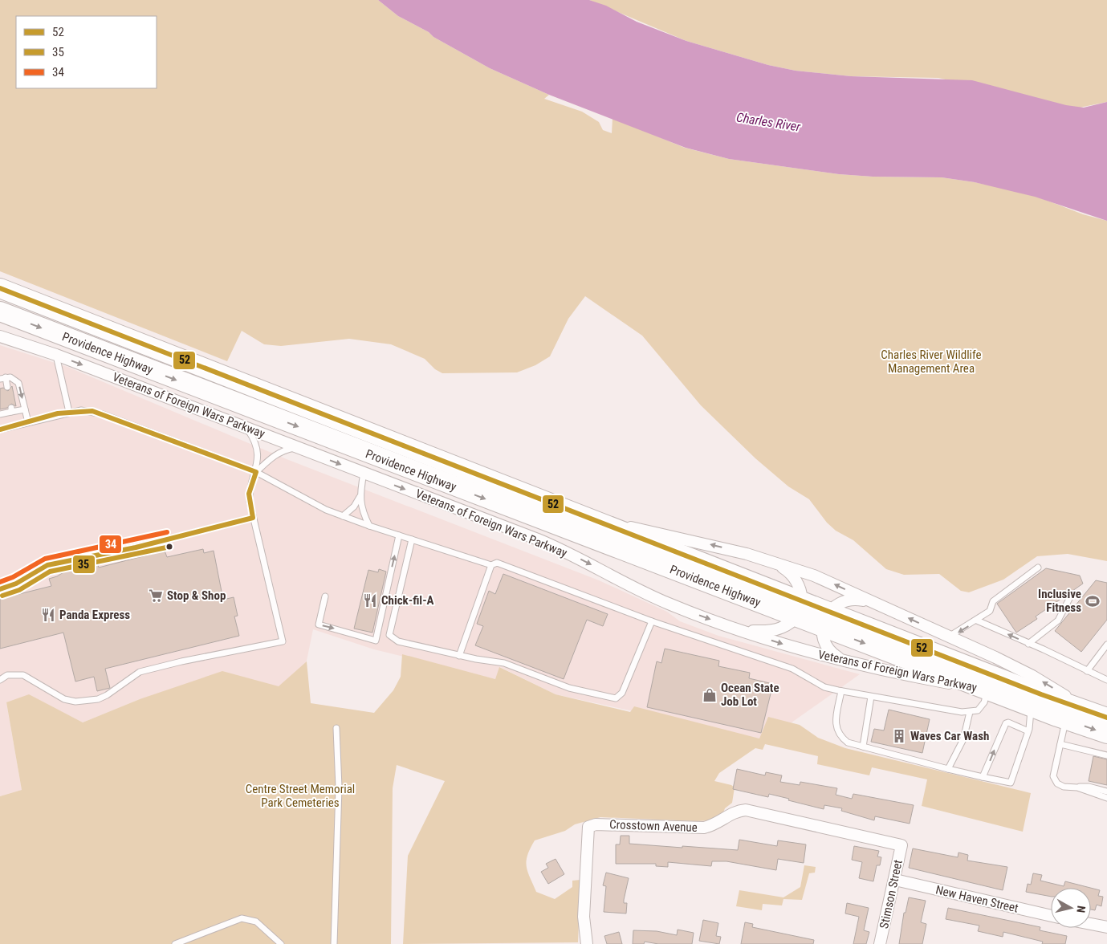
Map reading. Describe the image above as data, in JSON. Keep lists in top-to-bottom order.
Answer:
{
  "streets": {
    "highway": ["Providence Highway", "Veterans of Foreign Wars Parkway"],
    "street": ["Crosstown Avenue", "Stimson Street", "New Haven Street"]
  },
  "crossings": [
    ["Providence Highway", "Veterans of Foreign Wars Parkway"],
    ["Crosstown Avenue", "Stimson Street"],
    ["Stimson Street", "New Haven Street"]
  ],
  "water": ["Charles River"],
  "parks": ["Charles River Wildlife Management Area", "Centre Street Memorial Park Cemeteries"],
  "places": {
    "supermarket": ["Stop & Shop"],
    "restaurant": ["Chick-fil-A", "Panda Express"],
    "sports": ["Inclusive Fitness"],
    "shop": ["Ocean State Job Lot"],
    "building": ["Waves Car Wash"]
  },
  "lines": ["transit line 52", "transit line 34", "transit line 35"],
  "legend": ["52", "35", "34"],
  "north": "right"
}
